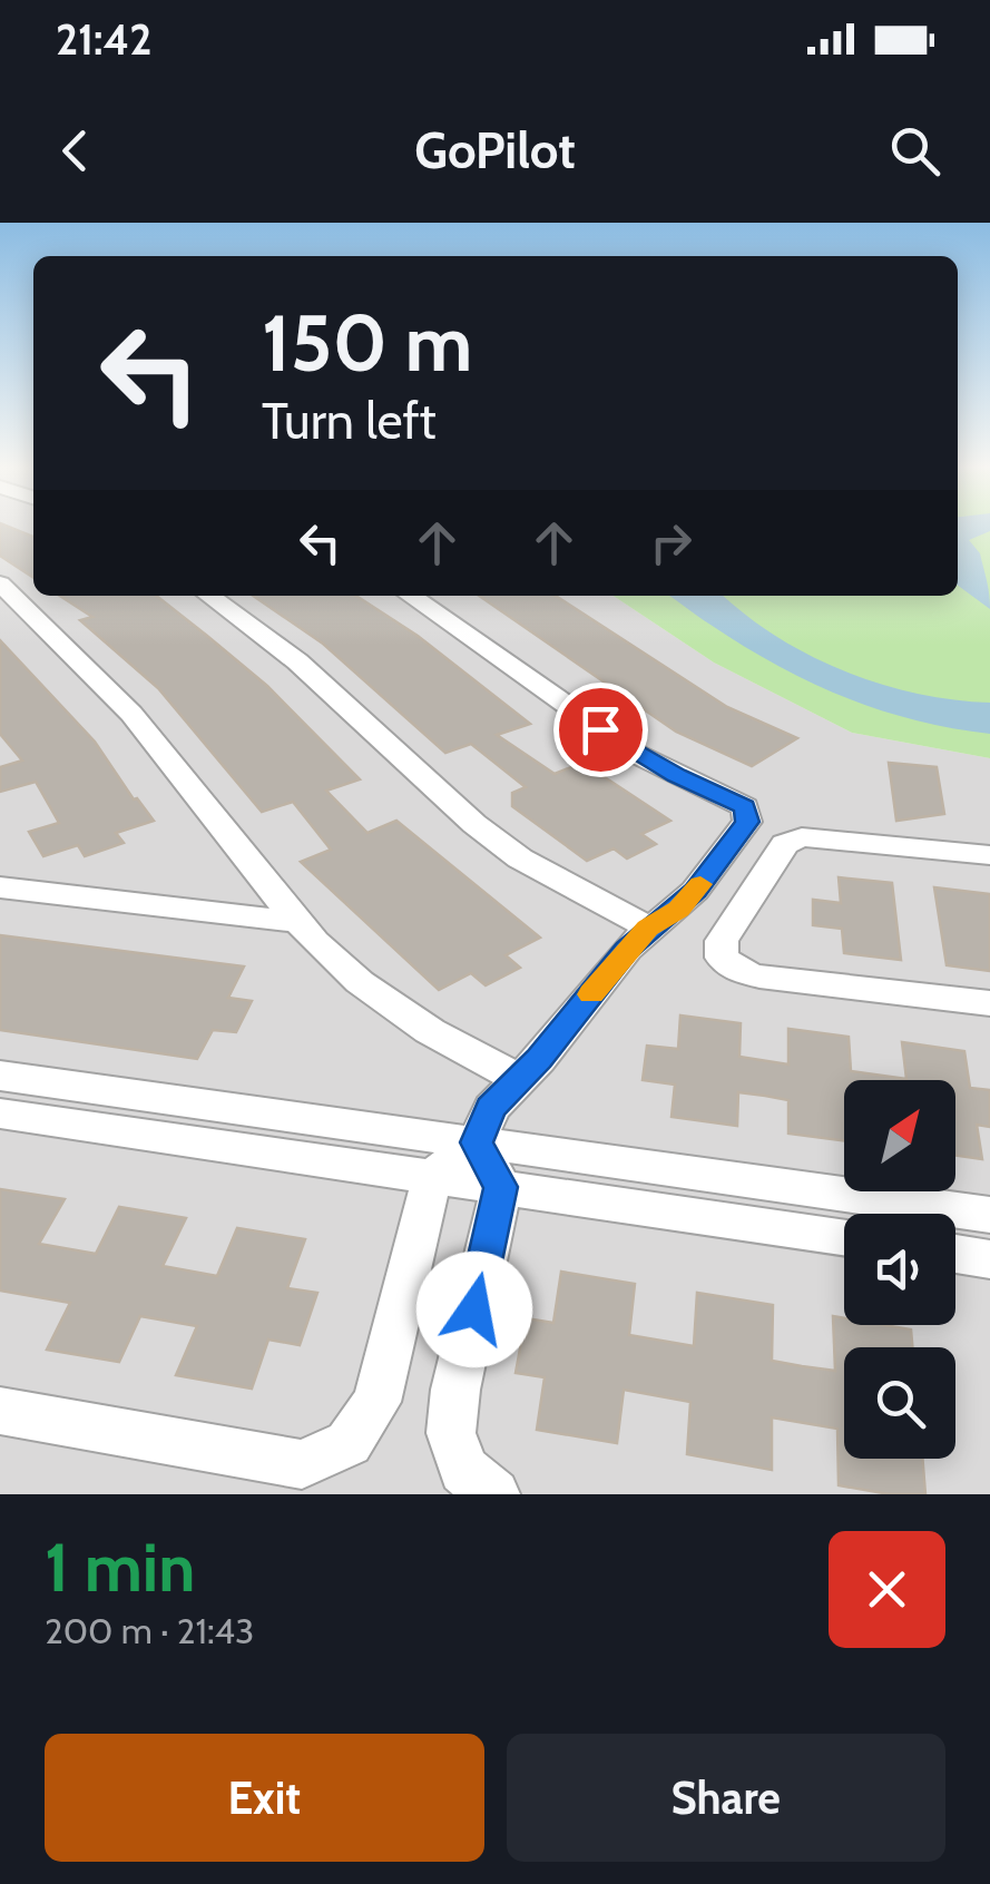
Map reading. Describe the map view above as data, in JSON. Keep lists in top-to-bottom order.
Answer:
{
  "north": "top right",
  "page": {
    "status": "21:42",
    "header": "GoPilot",
    "turn": ["150 m", "Turn left"],
    "heading": ["1 min", "200 m · 21:43"],
    "buttons": ["Exit", "Share"]
  }
}
